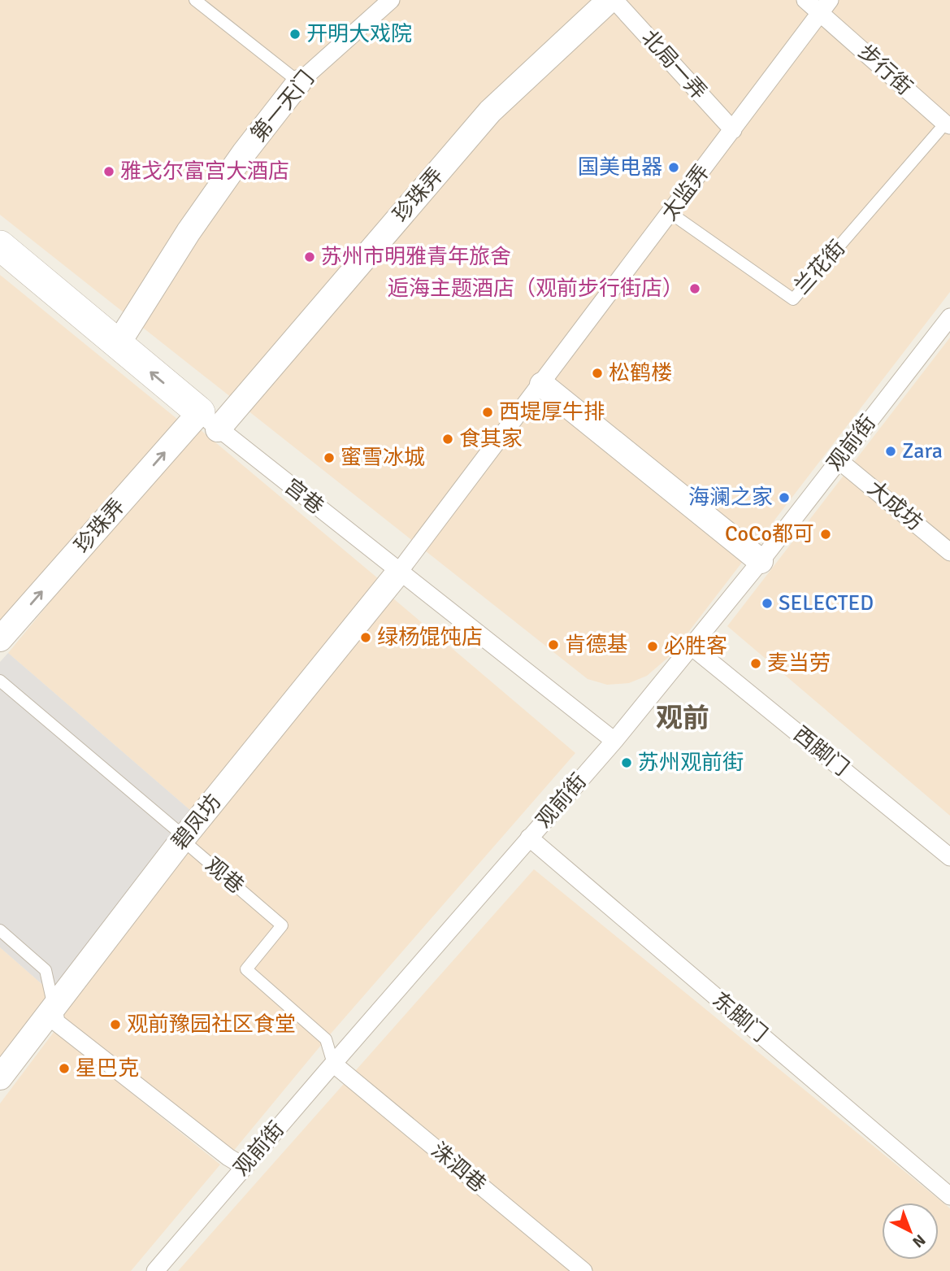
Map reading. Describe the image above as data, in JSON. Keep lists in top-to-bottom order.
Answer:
{
  "streets": {
    "street": [
      "北局一弄",
      "步行街",
      "第一天门",
      "太监弄",
      "珍珠弄",
      "观前街",
      "宫巷",
      "大成坊",
      "西脚门",
      "碧凤坊",
      "东脚门",
      "洙泗巷"
    ],
    "lane": ["兰花街", "观巷"]
  },
  "crossings": [
    ["北局一弄", "太监弄"],
    ["步行街", "太监弄"],
    ["步行街", "兰花街"],
    ["第一天门", "宫巷"],
    ["太监弄", "兰花街"],
    ["太监弄", "宫巷"],
    ["太监弄", "碧凤坊"],
    ["珍珠弄", "宫巷"],
    ["观前街", "宫巷"],
    ["观前街", "大成坊"],
    ["观前街", "西脚门"],
    ["观前街", "观巷"],
    ["观前街", "东脚门"],
    ["观前街", "洙泗巷"],
    ["宫巷", "碧凤坊"],
    ["碧凤坊", "观巷"],
    ["观巷", "洙泗巷"]
  ],
  "districts": ["观前"],
  "places": [
    "开明大戏院",
    "国美电器",
    "雅戈尔富宫大酒店",
    "苏州市明雅青年旅舍",
    "逅海主题酒店（观前步行街店）",
    "松鹤楼",
    "西堤厚牛排",
    "食其家",
    "Zara",
    "蜜雪冰城",
    "海澜之家",
    "CoCo都可",
    "SELECTED",
    "绿杨馄饨店",
    "肯德基",
    "必胜客",
    "麦当劳",
    "苏州观前街",
    "观前豫园社区食堂",
    "星巴克"
  ],
  "north": "bottom right"
}
